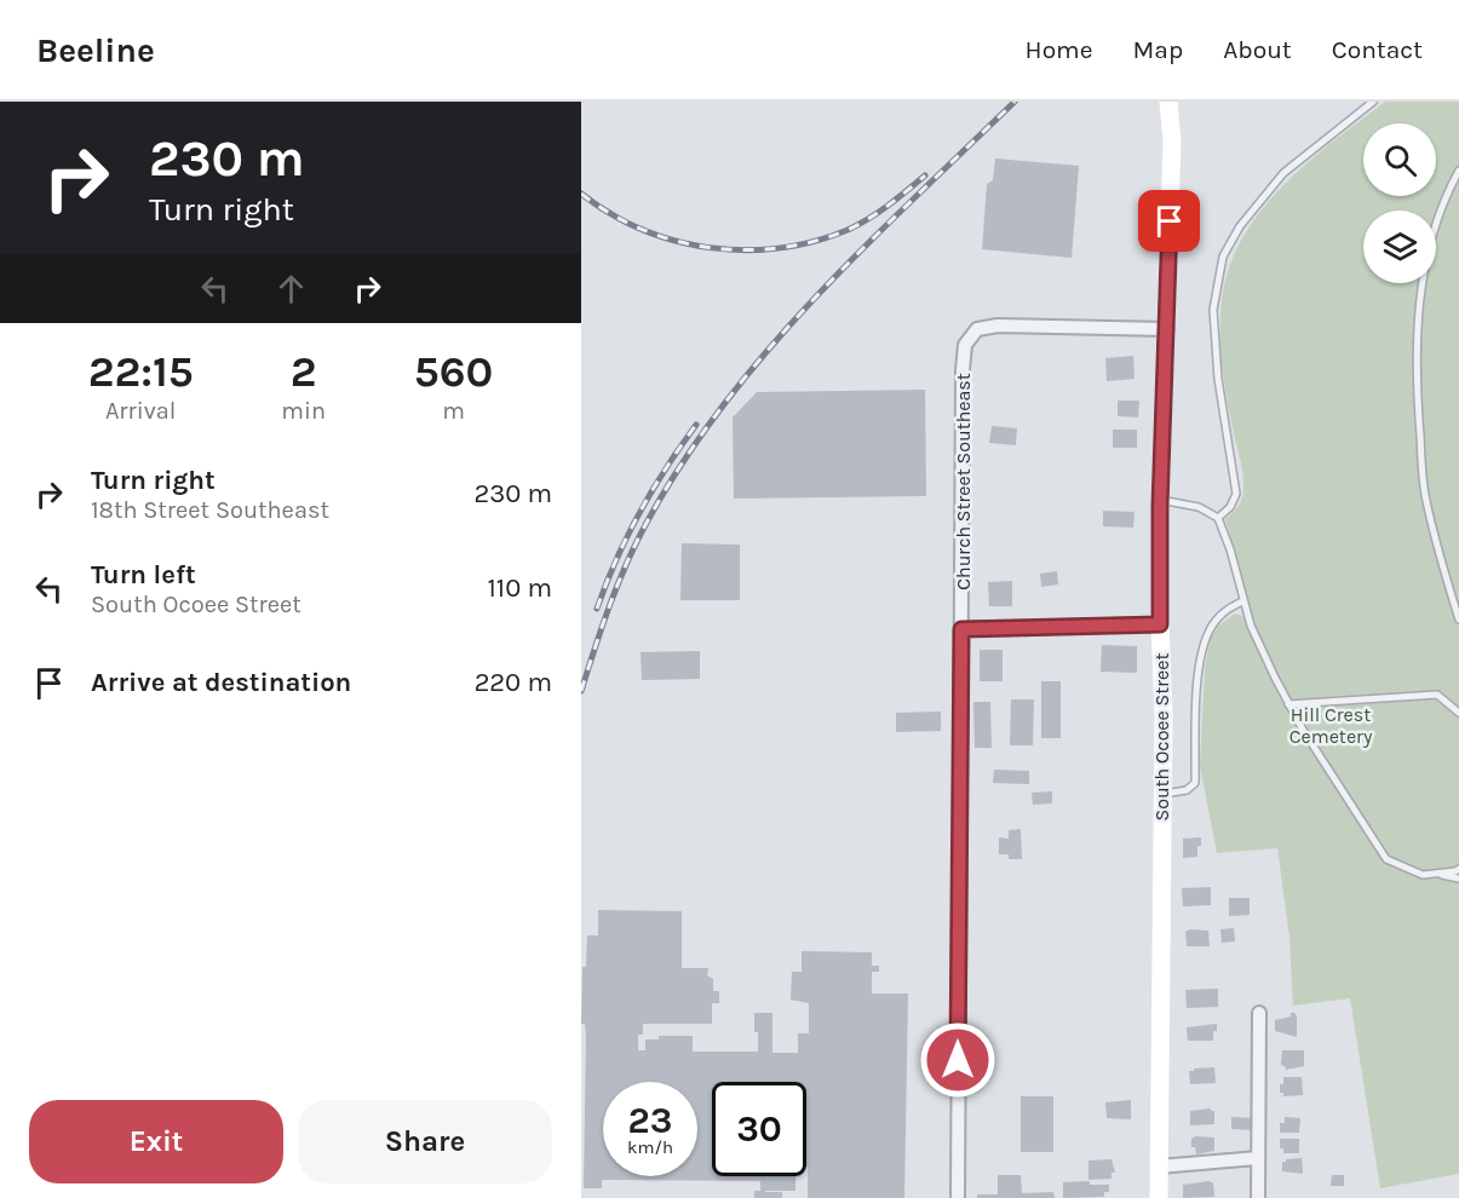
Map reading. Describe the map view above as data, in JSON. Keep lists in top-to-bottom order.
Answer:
{
  "streets": {
    "street": ["Church Street Southeast", "South Ocoee Street"]
  },
  "crossings": [
    ["Church Street Southeast", "South Ocoee Street"]
  ],
  "parks": ["Hill Crest Cemetery"],
  "page": {
    "header": "Beeline",
    "nav": [
      "Home",
      "Map",
      "About",
      "Contact"
    ],
    "turn": ["230 m", "Turn right"],
    "eta": [
      "22:15",
      "Arrival",
      "2",
      "min",
      "560",
      "m"
    ],
    "list": [
      {
        "name": "Turn right",
        "note": "18th Street Southeast",
        "value": "230 m"
      },
      {
        "name": "Turn left",
        "note": "South Ocoee Street",
        "value": "110 m"
      },
      {
        "name": "Arrive at destination",
        "value": "220 m"
      }
    ],
    "speed": "23 km/h",
    "limit": "30",
    "buttons": ["Exit", "Share"]
  }
}
